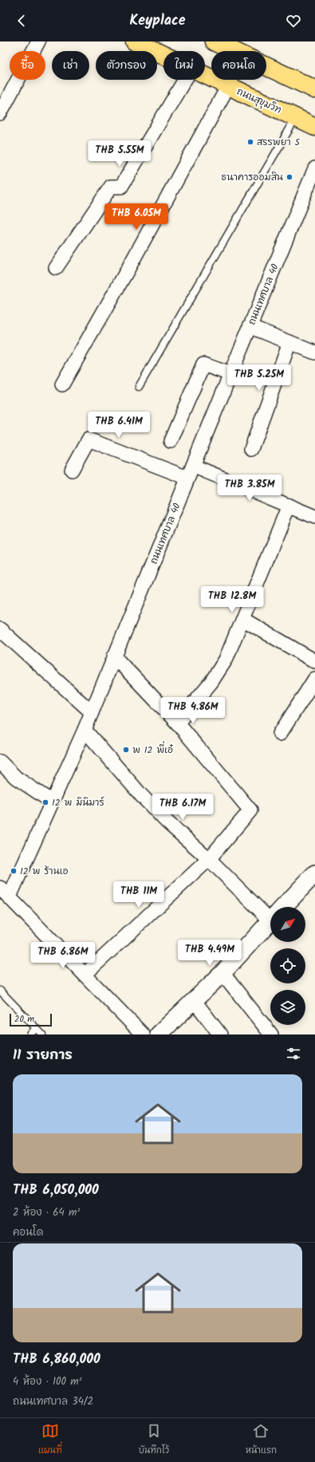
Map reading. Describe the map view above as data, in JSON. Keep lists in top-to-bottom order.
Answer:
{
  "streets": {
    "highway": ["ถนนสุขุมวิท"],
    "street": ["ถนนเทศบาล 40"]
  },
  "places": [
    "สรรพยา 5",
    "ธนาคารออมสิน",
    "พ 12 พี่เอ๋",
    "12 พ มินิมาร์",
    "12 พ ร้านเอ"
  ],
  "scale_bar": "20 m",
  "north": "top right",
  "page": {
    "header": "Keyplace",
    "chip": [
      "ซื้อ",
      "เช่า",
      "ตัวกรอง",
      "ใหม่",
      "คอนโด"
    ],
    "price": [
      "THB 5.55M",
      "THB 6.05M",
      "THB 5.25M",
      "THB 6.41M",
      "THB 3.85M",
      "THB 12.8M",
      "THB 4.86M",
      "THB 6.17M",
      "THB 11M",
      "THB 4.49M",
      "THB 6.86M"
    ],
    "scale": "20 m",
    "heading": "11 รายการ",
    "list": [
      {
        "name": "THB 6,050,000",
        "note": "2 ห้อง · 64 m² · คอนโด"
      },
      {
        "name": "THB 6,860,000",
        "note": "4 ห้อง · 100 m² · ถนนเทศบาล 34/2"
      }
    ],
    "tabs": ["แผนที่", "บันทึกไว้", "หน้าแรก"]
  }
}
